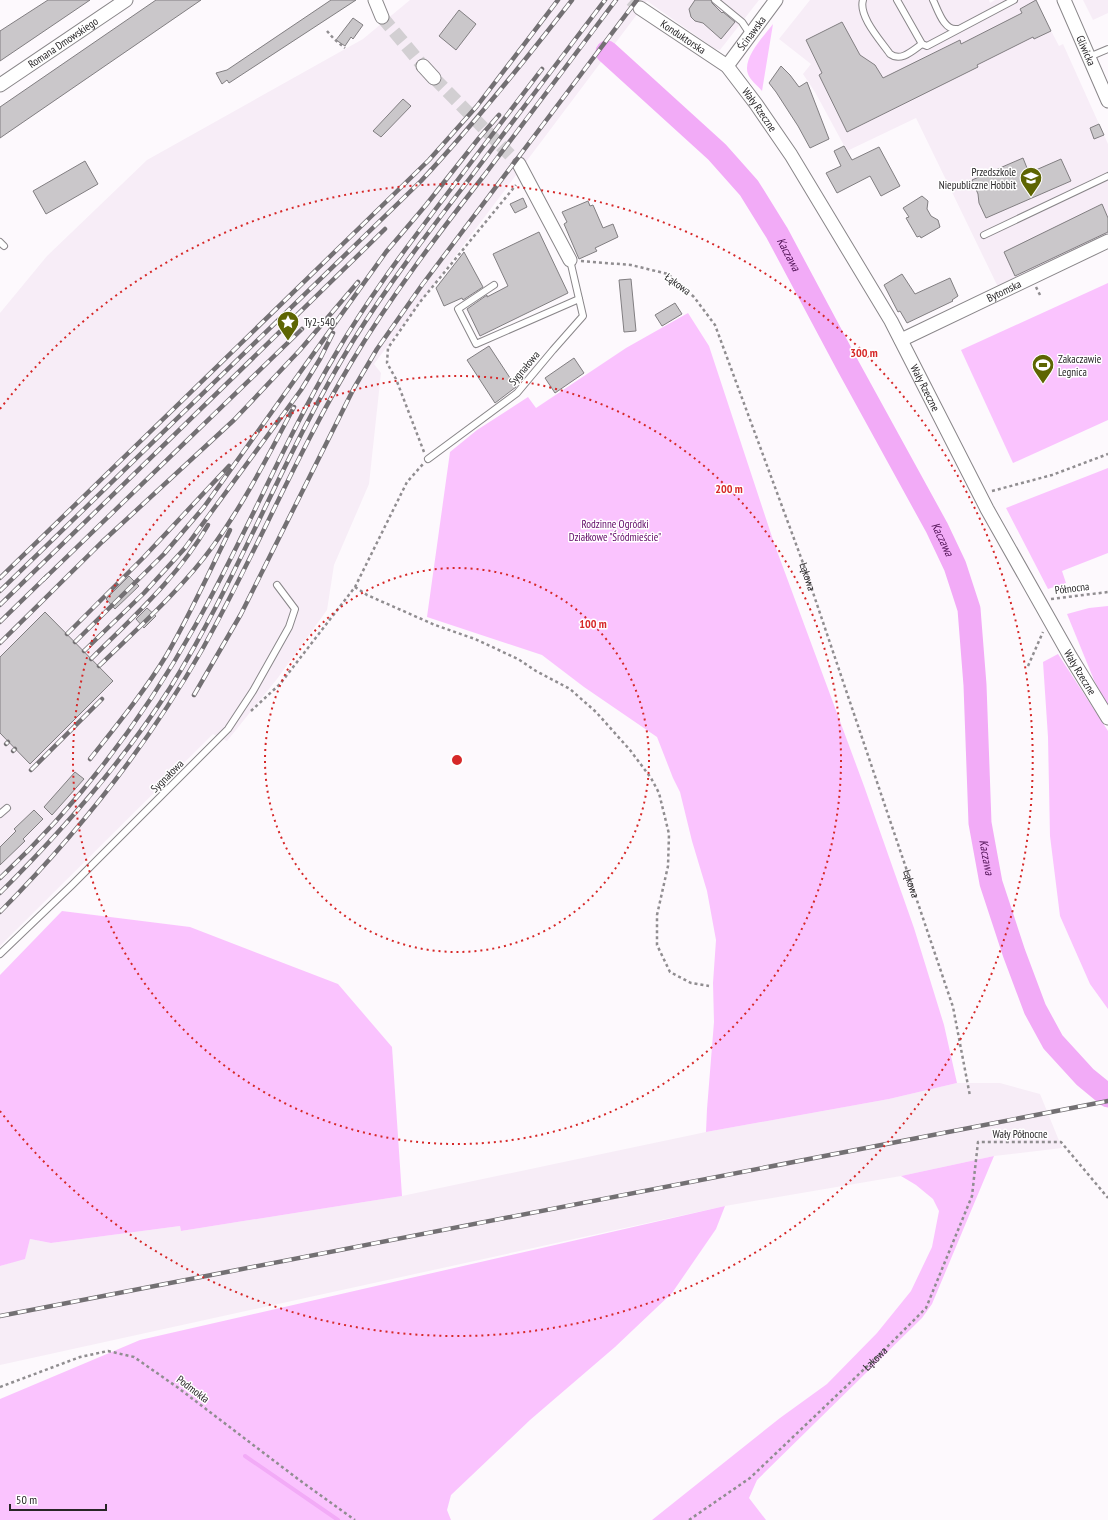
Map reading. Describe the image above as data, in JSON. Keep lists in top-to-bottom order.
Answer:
{
  "streets": {
    "street": [
      "Ścinawska",
      "Konduktorska",
      "Romana Dmowskiego",
      "Gliwicka",
      "Wały Rzeczne",
      "Bytomska"
    ],
    "lane": ["Sygnałowa"],
    "path": [
      "Łąkowa",
      "Północna",
      "Wały Północne",
      "Podmokła"
    ]
  },
  "crossings": [
    ["Ścinawska", "Konduktorska"],
    ["Ścinawska", "Wały Rzeczne"],
    ["Konduktorska", "Wały Rzeczne"],
    ["Wały Rzeczne", "Bytomska"],
    ["Wały Rzeczne", "Północna"],
    ["Łąkowa", "Sygnałowa"],
    ["Łąkowa", "Wały Północne"]
  ],
  "water": ["Kaczawa"],
  "parks": ["Rodzinne Ogródki Działkowe \"Śródmieście\""],
  "places": {
    "school or university": ["Przedszkole Niepubliczne Hobbit"],
    "place": ["Ty2-540"],
    "sports": ["Zakaczawie Legnica"]
  },
  "scale_bar": "50 m",
  "rings": ["300 m", "200 m", "100 m"]
}
